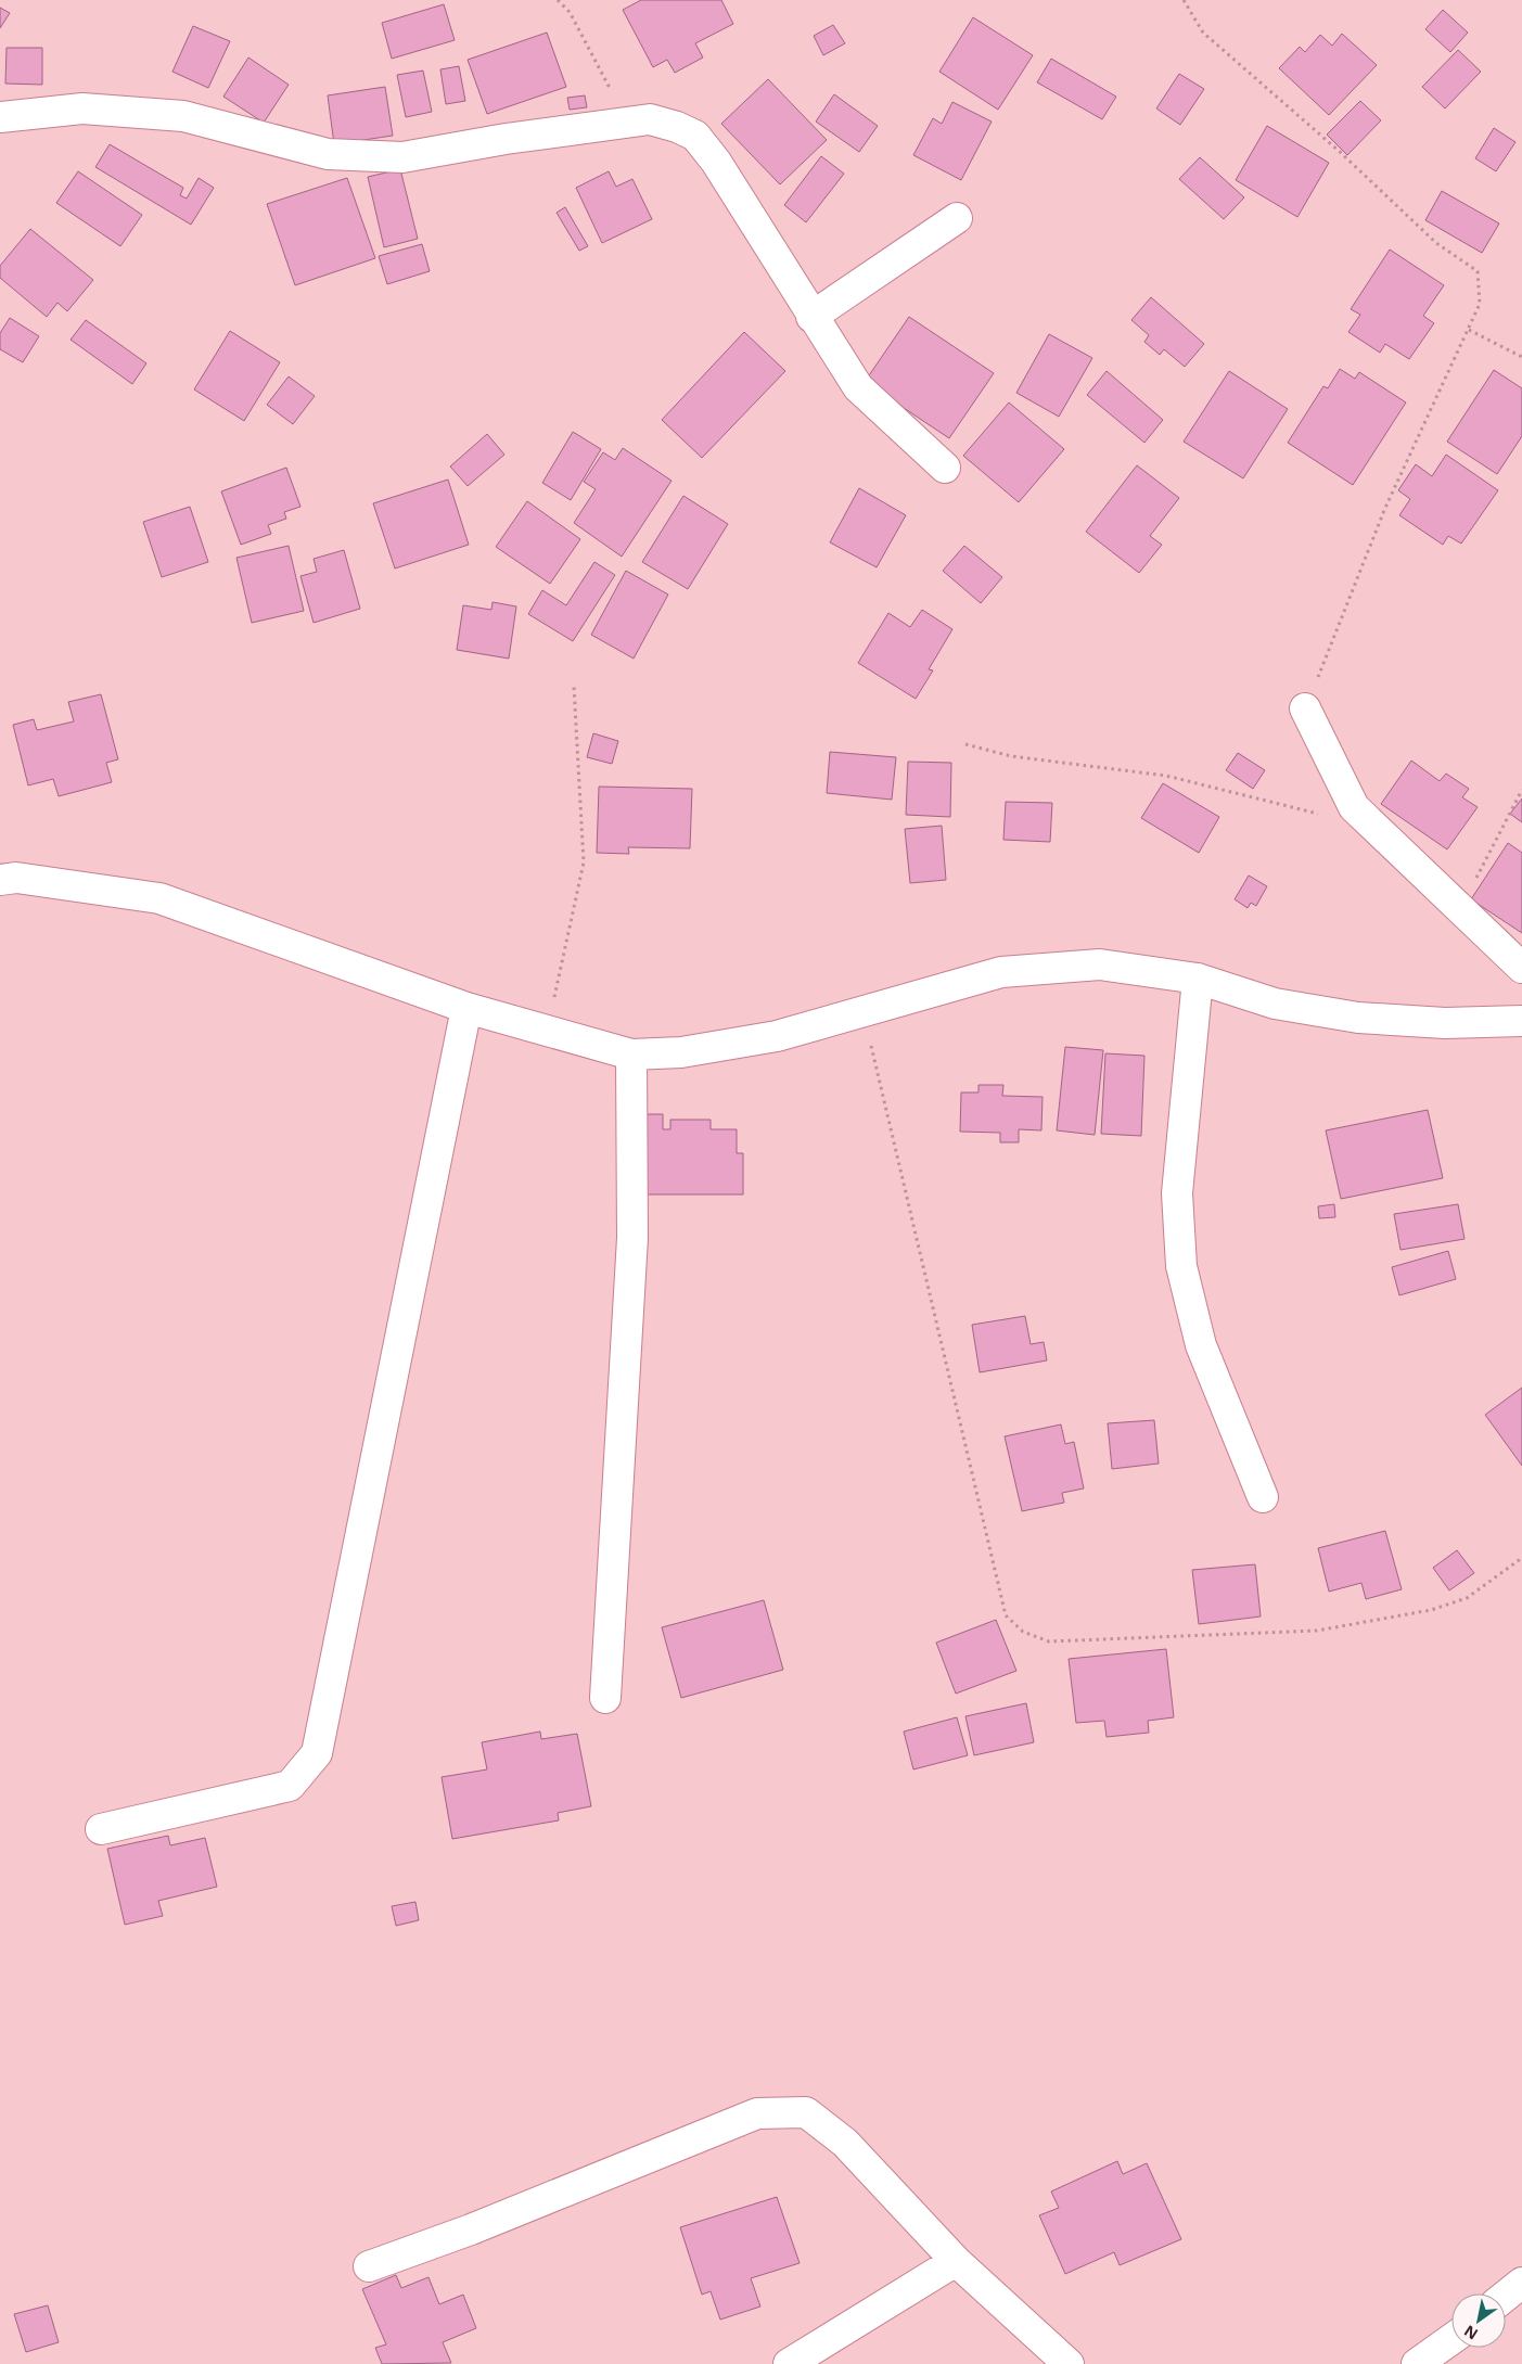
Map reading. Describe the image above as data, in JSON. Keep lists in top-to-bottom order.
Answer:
{
  "north": "bottom left"
}
